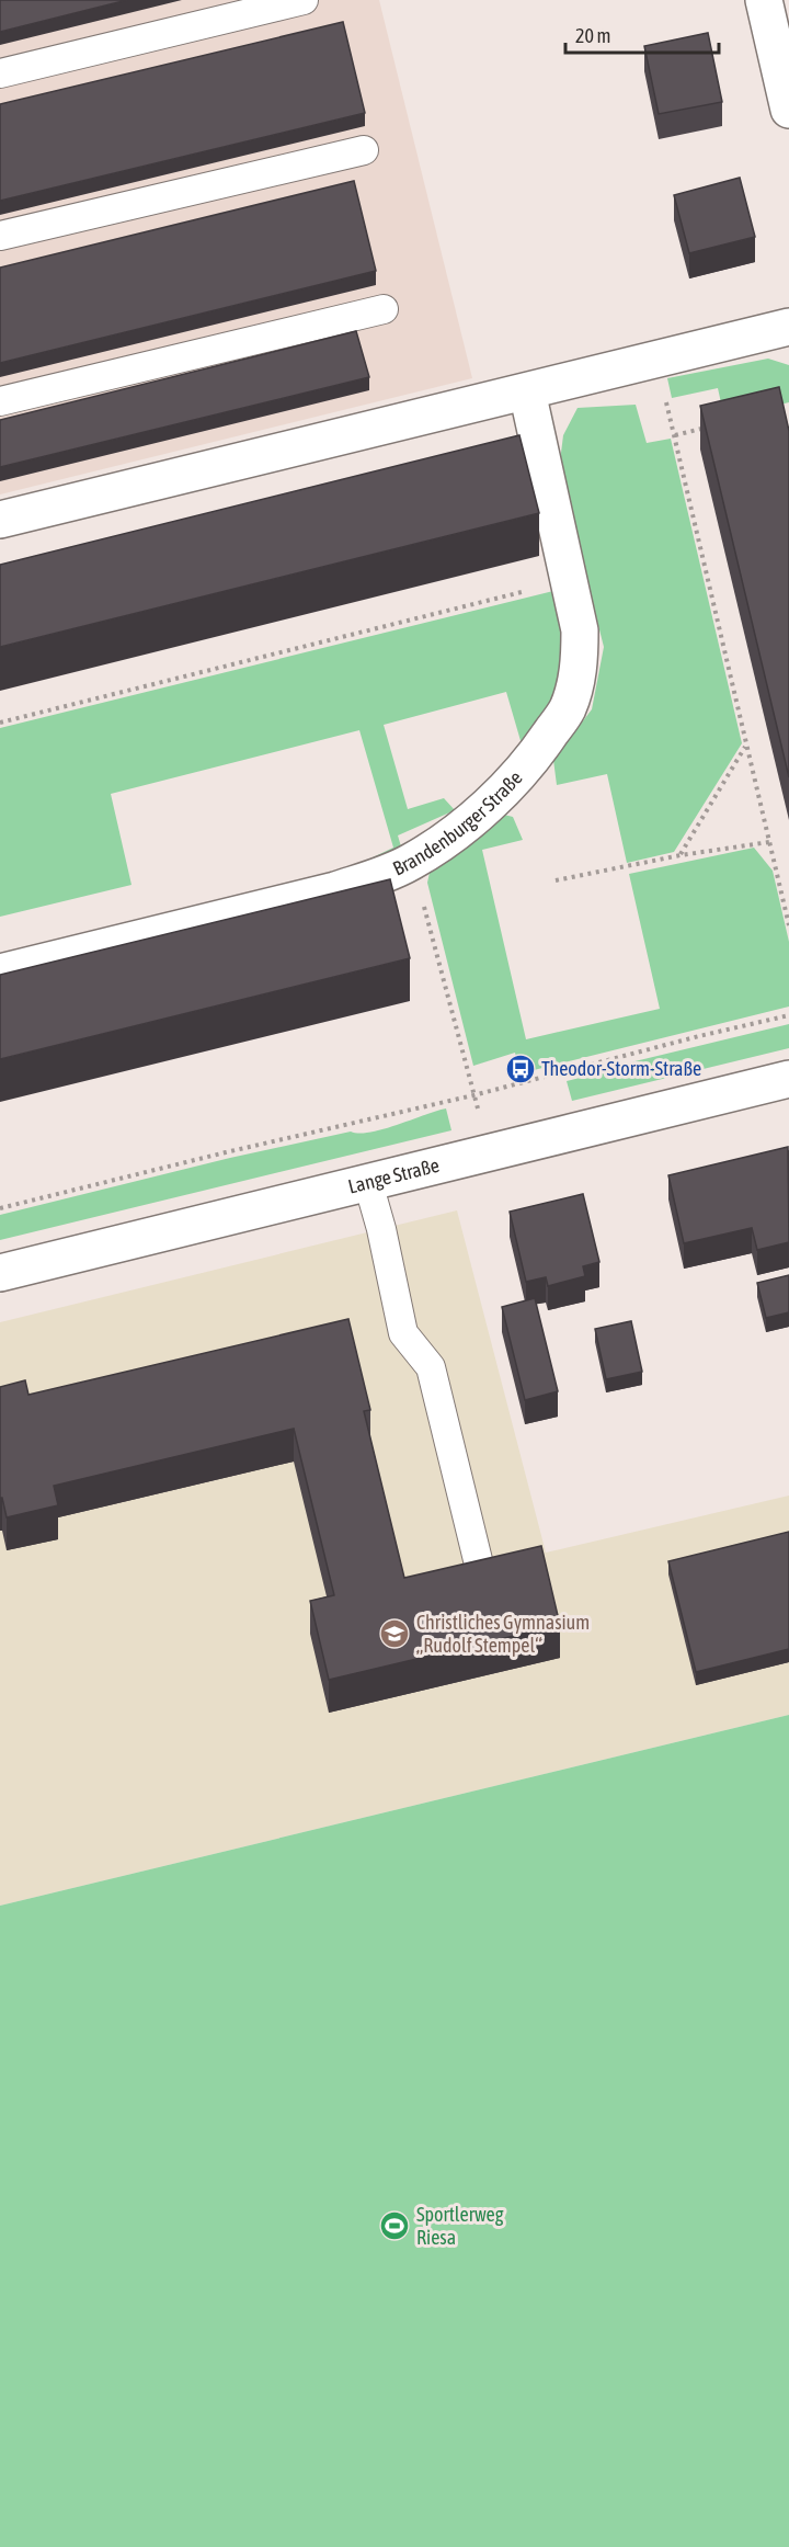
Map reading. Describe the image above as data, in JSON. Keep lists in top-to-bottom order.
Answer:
{
  "streets": {
    "street": ["Brandenburger Straße", "Lange Straße"]
  },
  "places": {
    "bus stop": ["Theodor-Storm-Straße"],
    "school or university": ["Christliches Gymnasium „Rudolf Stempel“"],
    "sports": ["Sportlerweg Riesa"]
  },
  "scale_bar": "20 m"
}
